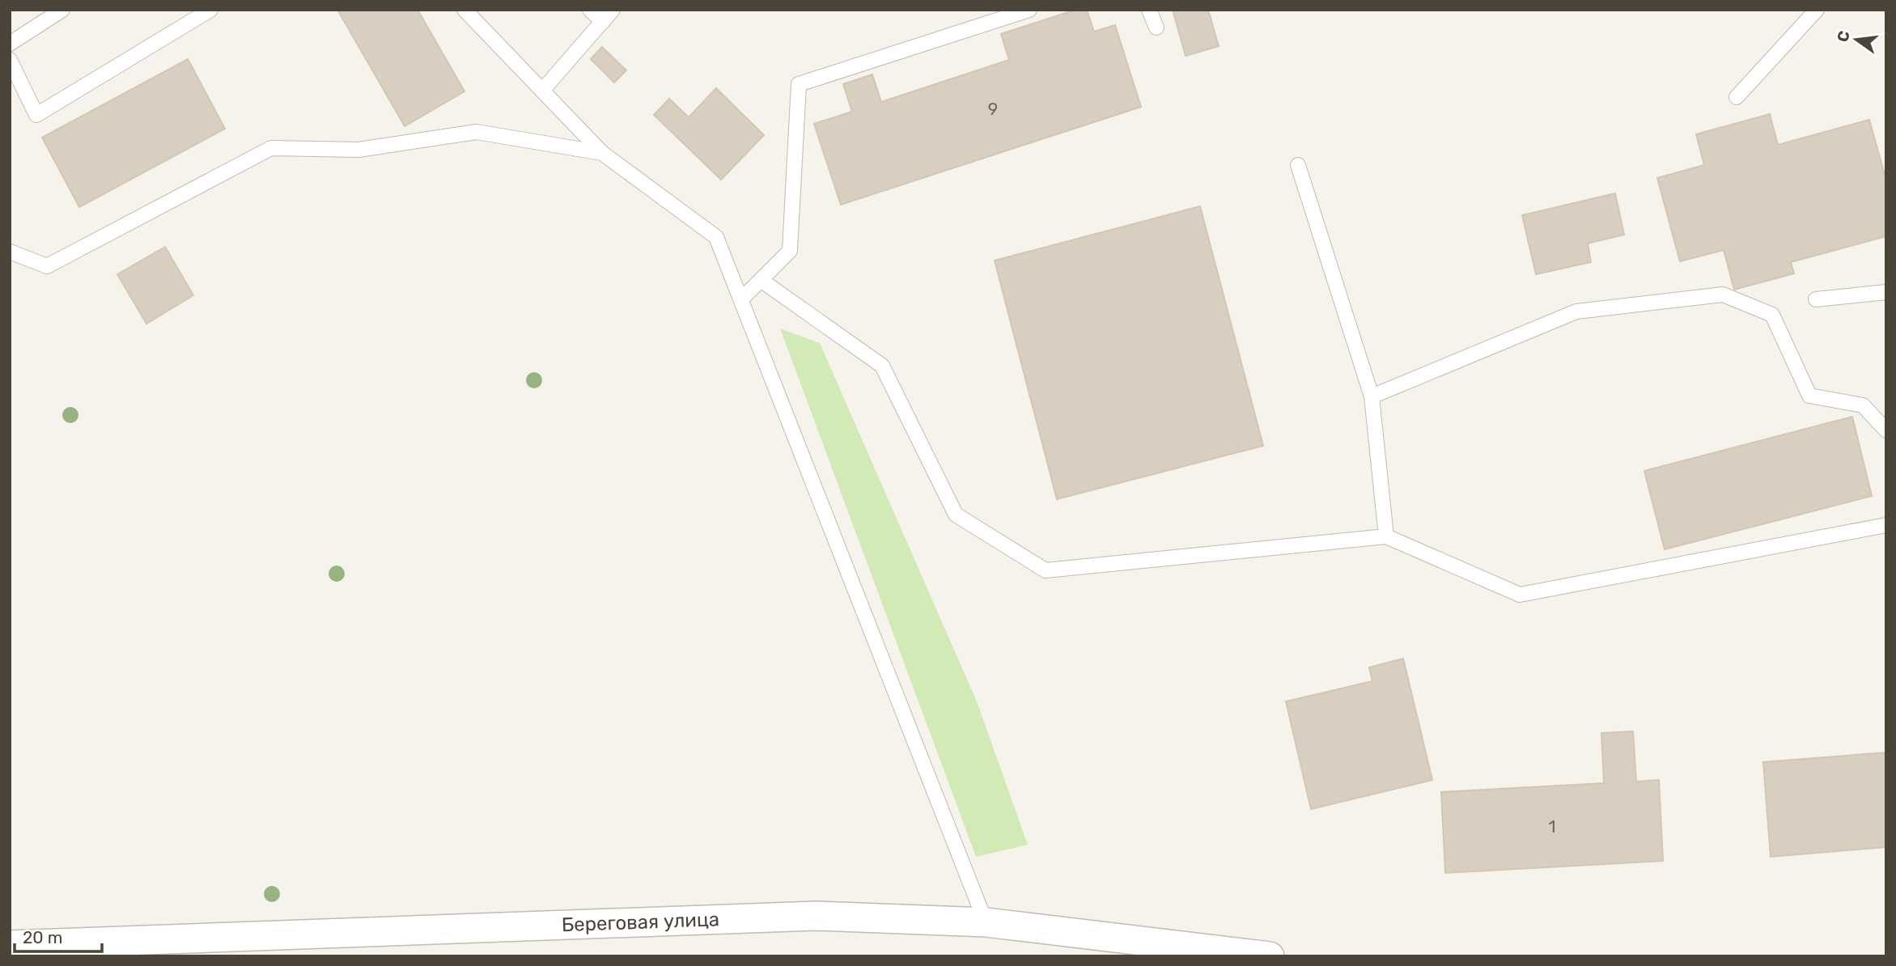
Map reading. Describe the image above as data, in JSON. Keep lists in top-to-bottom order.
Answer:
{
  "streets": {
    "street": ["Береговая улица"]
  },
  "house_numbers": ["9", "1"],
  "scale_bar": "20 m",
  "north": "left"
}
